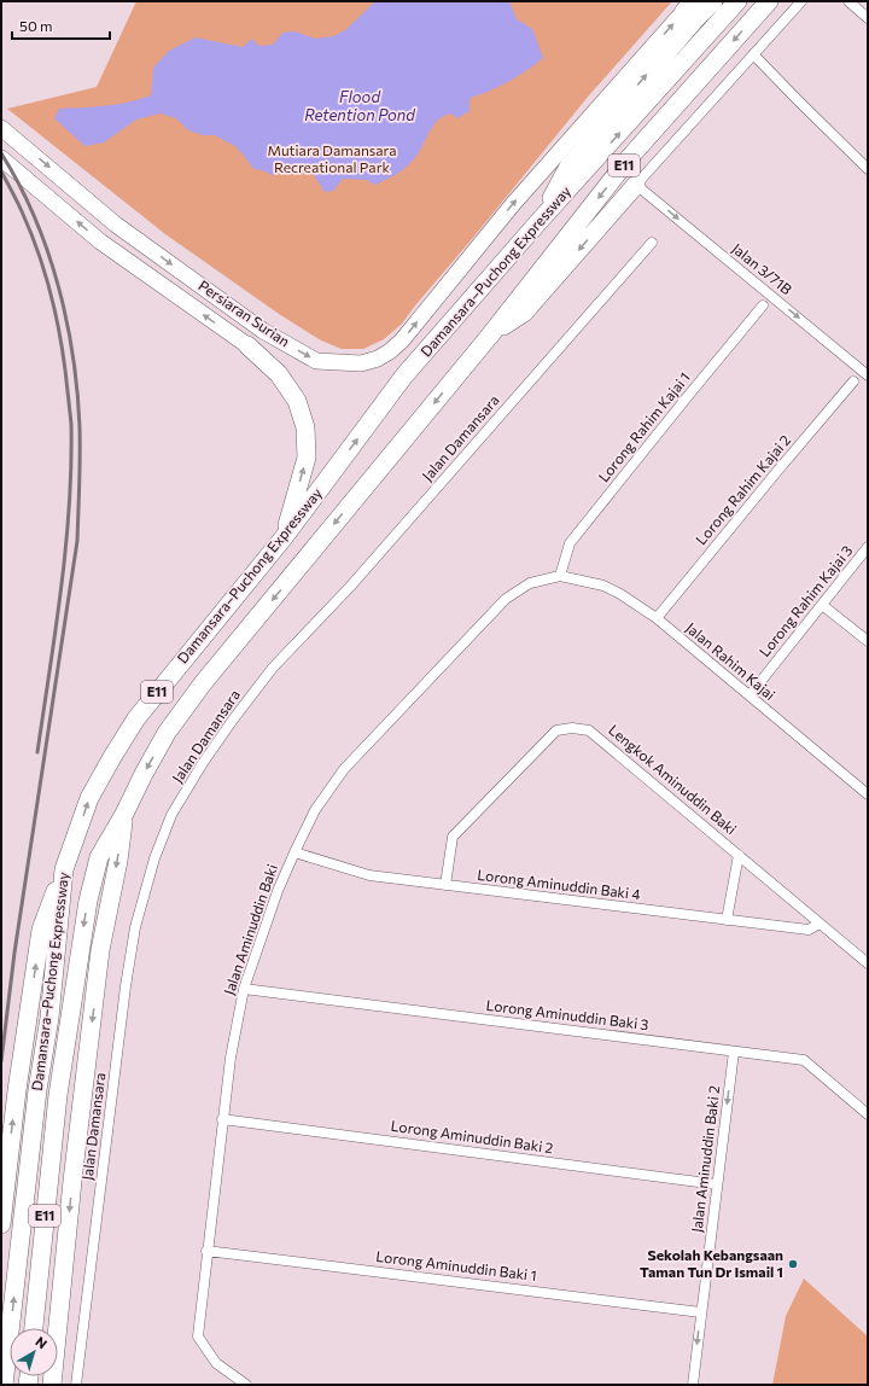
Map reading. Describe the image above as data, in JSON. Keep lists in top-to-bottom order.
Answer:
{
  "streets": {
    "highway": ["E11", "Damansara–Puchong Expressway"],
    "main road": ["Persiaran Surian"],
    "street": [
      "Jalan 3/71B",
      "Lorong Rahim Kajai 1",
      "Jalan Damansara",
      "Lorong Rahim Kajai 2",
      "Lorong Rahim Kajai 3",
      "Jalan Rahim Kajai",
      "Lengkok Aminuddin Baki",
      "Lorong Aminuddin Baki 4",
      "Jalan Aminuddin Baki",
      "Lorong Aminuddin Baki 3",
      "Lorong Aminuddin Baki 2",
      "Jalan Aminuddin Baki 2",
      "Lorong Aminuddin Baki 1"
    ]
  },
  "crossings": [
    ["Lorong Rahim Kajai 1", "Jalan Rahim Kajai"],
    ["Lorong Rahim Kajai 1", "Jalan Aminuddin Baki"],
    ["Lorong Rahim Kajai 2", "Jalan Rahim Kajai"],
    ["Lorong Rahim Kajai 3", "Jalan Rahim Kajai"],
    ["Jalan Rahim Kajai", "Jalan Aminuddin Baki"],
    ["Lengkok Aminuddin Baki", "Lorong Aminuddin Baki 4"],
    ["Lorong Aminuddin Baki 4", "Jalan Aminuddin Baki"],
    ["Jalan Aminuddin Baki", "Lorong Aminuddin Baki 3"],
    ["Jalan Aminuddin Baki", "Lorong Aminuddin Baki 2"],
    ["Jalan Aminuddin Baki", "Lorong Aminuddin Baki 1"],
    ["Lorong Aminuddin Baki 3", "Jalan Aminuddin Baki 2"],
    ["Lorong Aminuddin Baki 2", "Jalan Aminuddin Baki 2"],
    ["Jalan Aminuddin Baki 2", "Lorong Aminuddin Baki 1"]
  ],
  "one_way": ["Jalan 3/71B", "Jalan Aminuddin Baki 2"],
  "water": ["Flood Retention Pond"],
  "parks": ["Mutiara Damansara Recreational Park"],
  "places": ["Sekolah Kebangsaan Taman Tun Dr Ismail 1"],
  "scale_bar": "50 m",
  "north": "top right"
}
